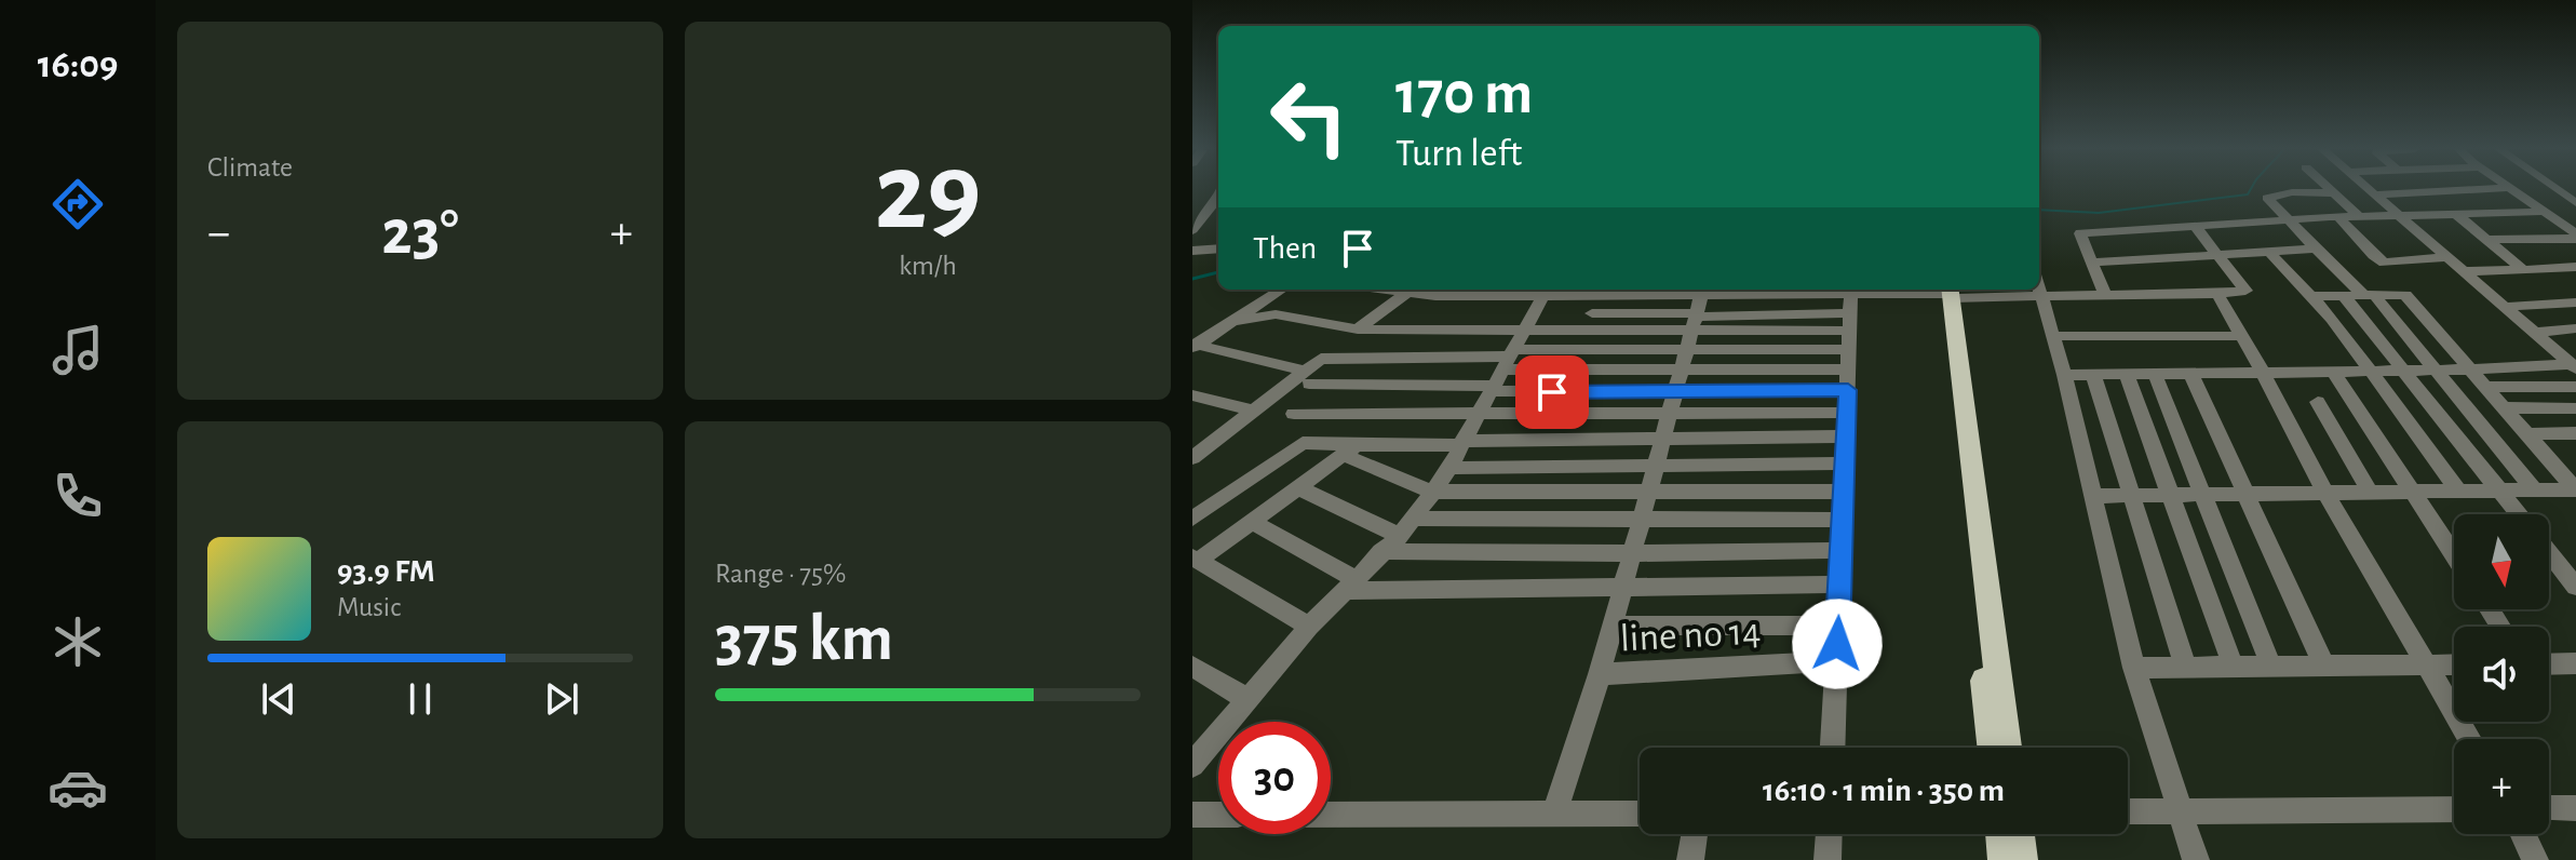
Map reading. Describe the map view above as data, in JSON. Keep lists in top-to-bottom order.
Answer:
{
  "streets": {
    "street": ["line no 14"]
  },
  "north": "bottom",
  "page": {
    "tabs": "16:09",
    "tile": [
      "Climate",
      ["29", "km/h"],
      ["Range · 75%", "375 km"]
    ],
    "turn": ["170 m", "Turn left"],
    "heat": ["−", "23°", "+"],
    "then": "Then",
    "map_buttons": "+",
    "song": ["93.9 FM", "Music"],
    "limit": "30",
    "trip": "16:10 · 1 min · 350 m"
  }
}
